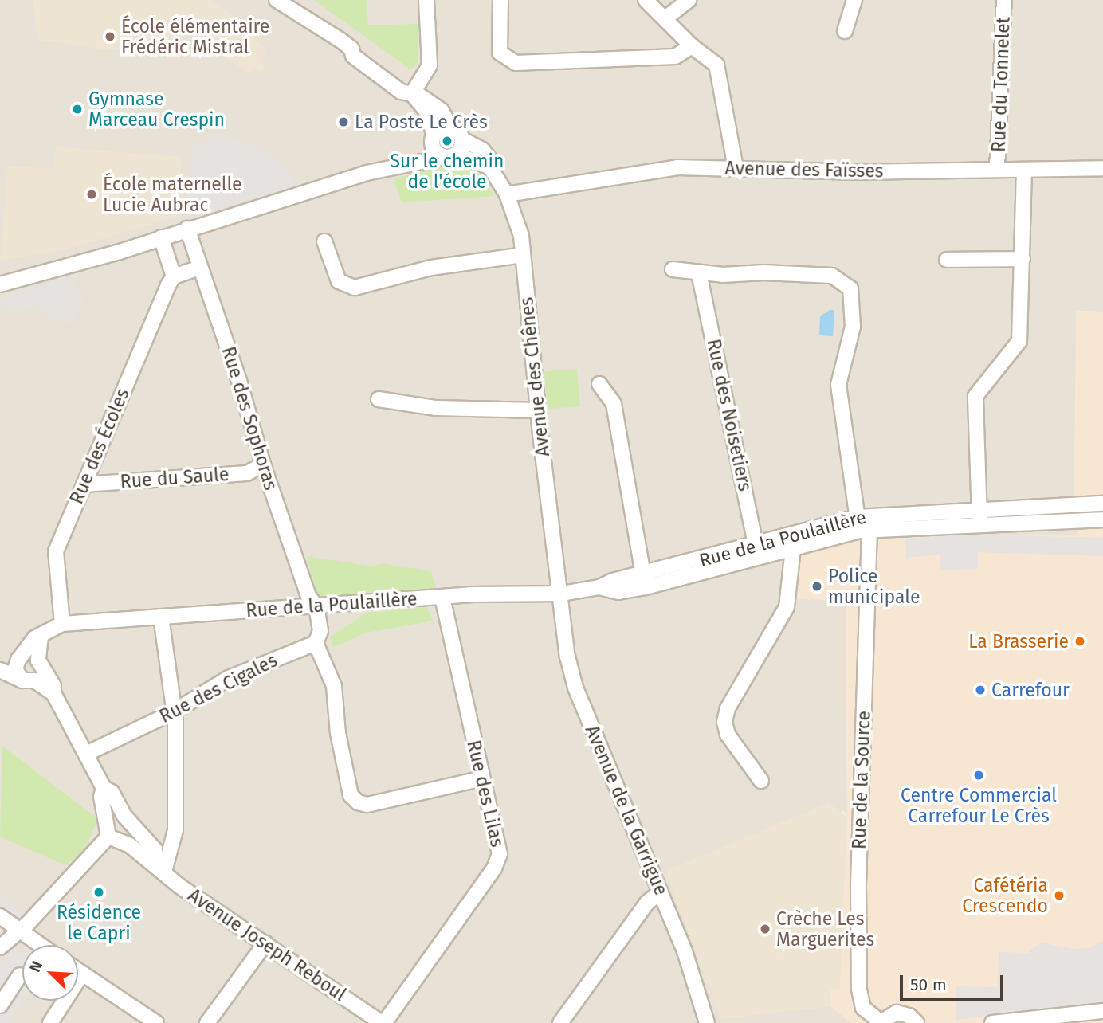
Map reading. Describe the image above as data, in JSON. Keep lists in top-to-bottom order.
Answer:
{
  "streets": {
    "street": [
      "Rue du Tonnelet",
      "Avenue des Faïsses",
      "Avenue des Chênes",
      "Rue des Noisetiers",
      "Rue des Sophoras",
      "Rue des Écoles",
      "Rue du Saule",
      "Rue de la Poulaillère",
      "Rue des Cigales",
      "Rue de la Source",
      "Rue des Lilas",
      "Avenue de la Garrigue",
      "Avenue Joseph Reboul"
    ]
  },
  "crossings": [
    ["Rue du Tonnelet", "Avenue des Faïsses"],
    ["Avenue des Faïsses", "Avenue des Chênes"],
    ["Avenue des Chênes", "Rue de la Poulaillère"],
    ["Avenue des Chênes", "Avenue de la Garrigue"],
    ["Rue des Noisetiers", "Rue de la Poulaillère"],
    ["Rue des Noisetiers", "Rue de la Source"],
    ["Rue des Sophoras", "Rue du Saule"],
    ["Rue des Sophoras", "Rue de la Poulaillère"],
    ["Rue des Écoles", "Rue du Saule"],
    ["Rue des Écoles", "Rue de la Poulaillère"],
    ["Rue de la Poulaillère", "Rue de la Source"],
    ["Rue de la Poulaillère", "Rue des Lilas"],
    ["Rue de la Poulaillère", "Avenue de la Garrigue"],
    ["Rue des Lilas", "Avenue Joseph Reboul"]
  ],
  "places": [
    "École élémentaire Frédéric Mistral",
    "Gymnase Marceau Crespin",
    "La Poste Le Crès",
    "Sur le chemin de l'école",
    "École maternelle Lucie Aubrac",
    "Police municipale",
    "La Brasserie",
    "Carrefour",
    "Centre Commercial Carrefour Le Crès",
    "Résidence le Capri",
    "Cafétéria Crescendo",
    "Crèche Les Marguerites"
  ],
  "scale_bar": "50 m",
  "north": "top left"
}
